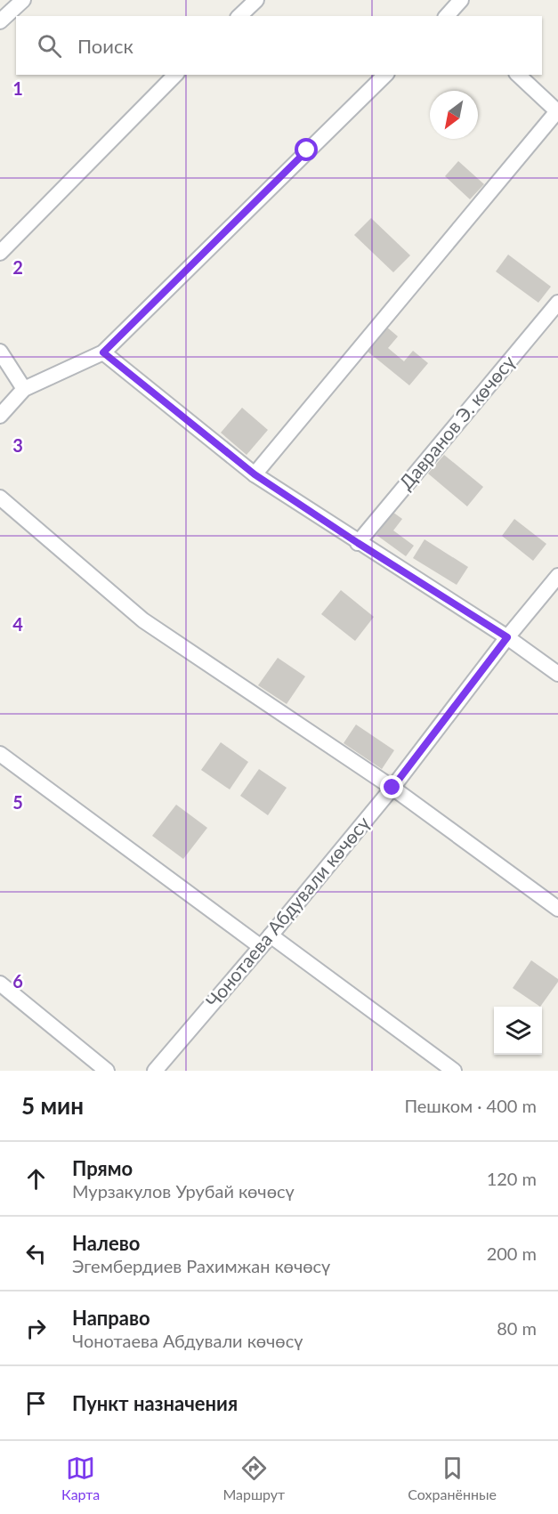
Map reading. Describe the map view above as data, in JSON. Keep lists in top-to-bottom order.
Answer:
{
  "streets": {
    "street": ["Давранов Э. көчөсү", "Чонотаева Абдували көчөсү"]
  },
  "north": "bottom left",
  "page": {
    "search": "Поиск",
    "heading": ["5 мин", "Пешком · 400 m"],
    "list": [
      ["Прямо", "Мурзакулов Урубай көчөсү", "120 m"],
      ["Налево", "Эгембердиев Рахимжан көчөсү", "200 m"],
      ["Направо", "Чонотаева Абдували көчөсү", "80 m"],
      "Пункт назначения"
    ],
    "nav": ["Карта", "Маршрут", "Сохранённые"]
  },
  "grid": {
    "rows": [
      "1",
      "2",
      "3",
      "4",
      "5",
      "6"
    ]
  }
}
